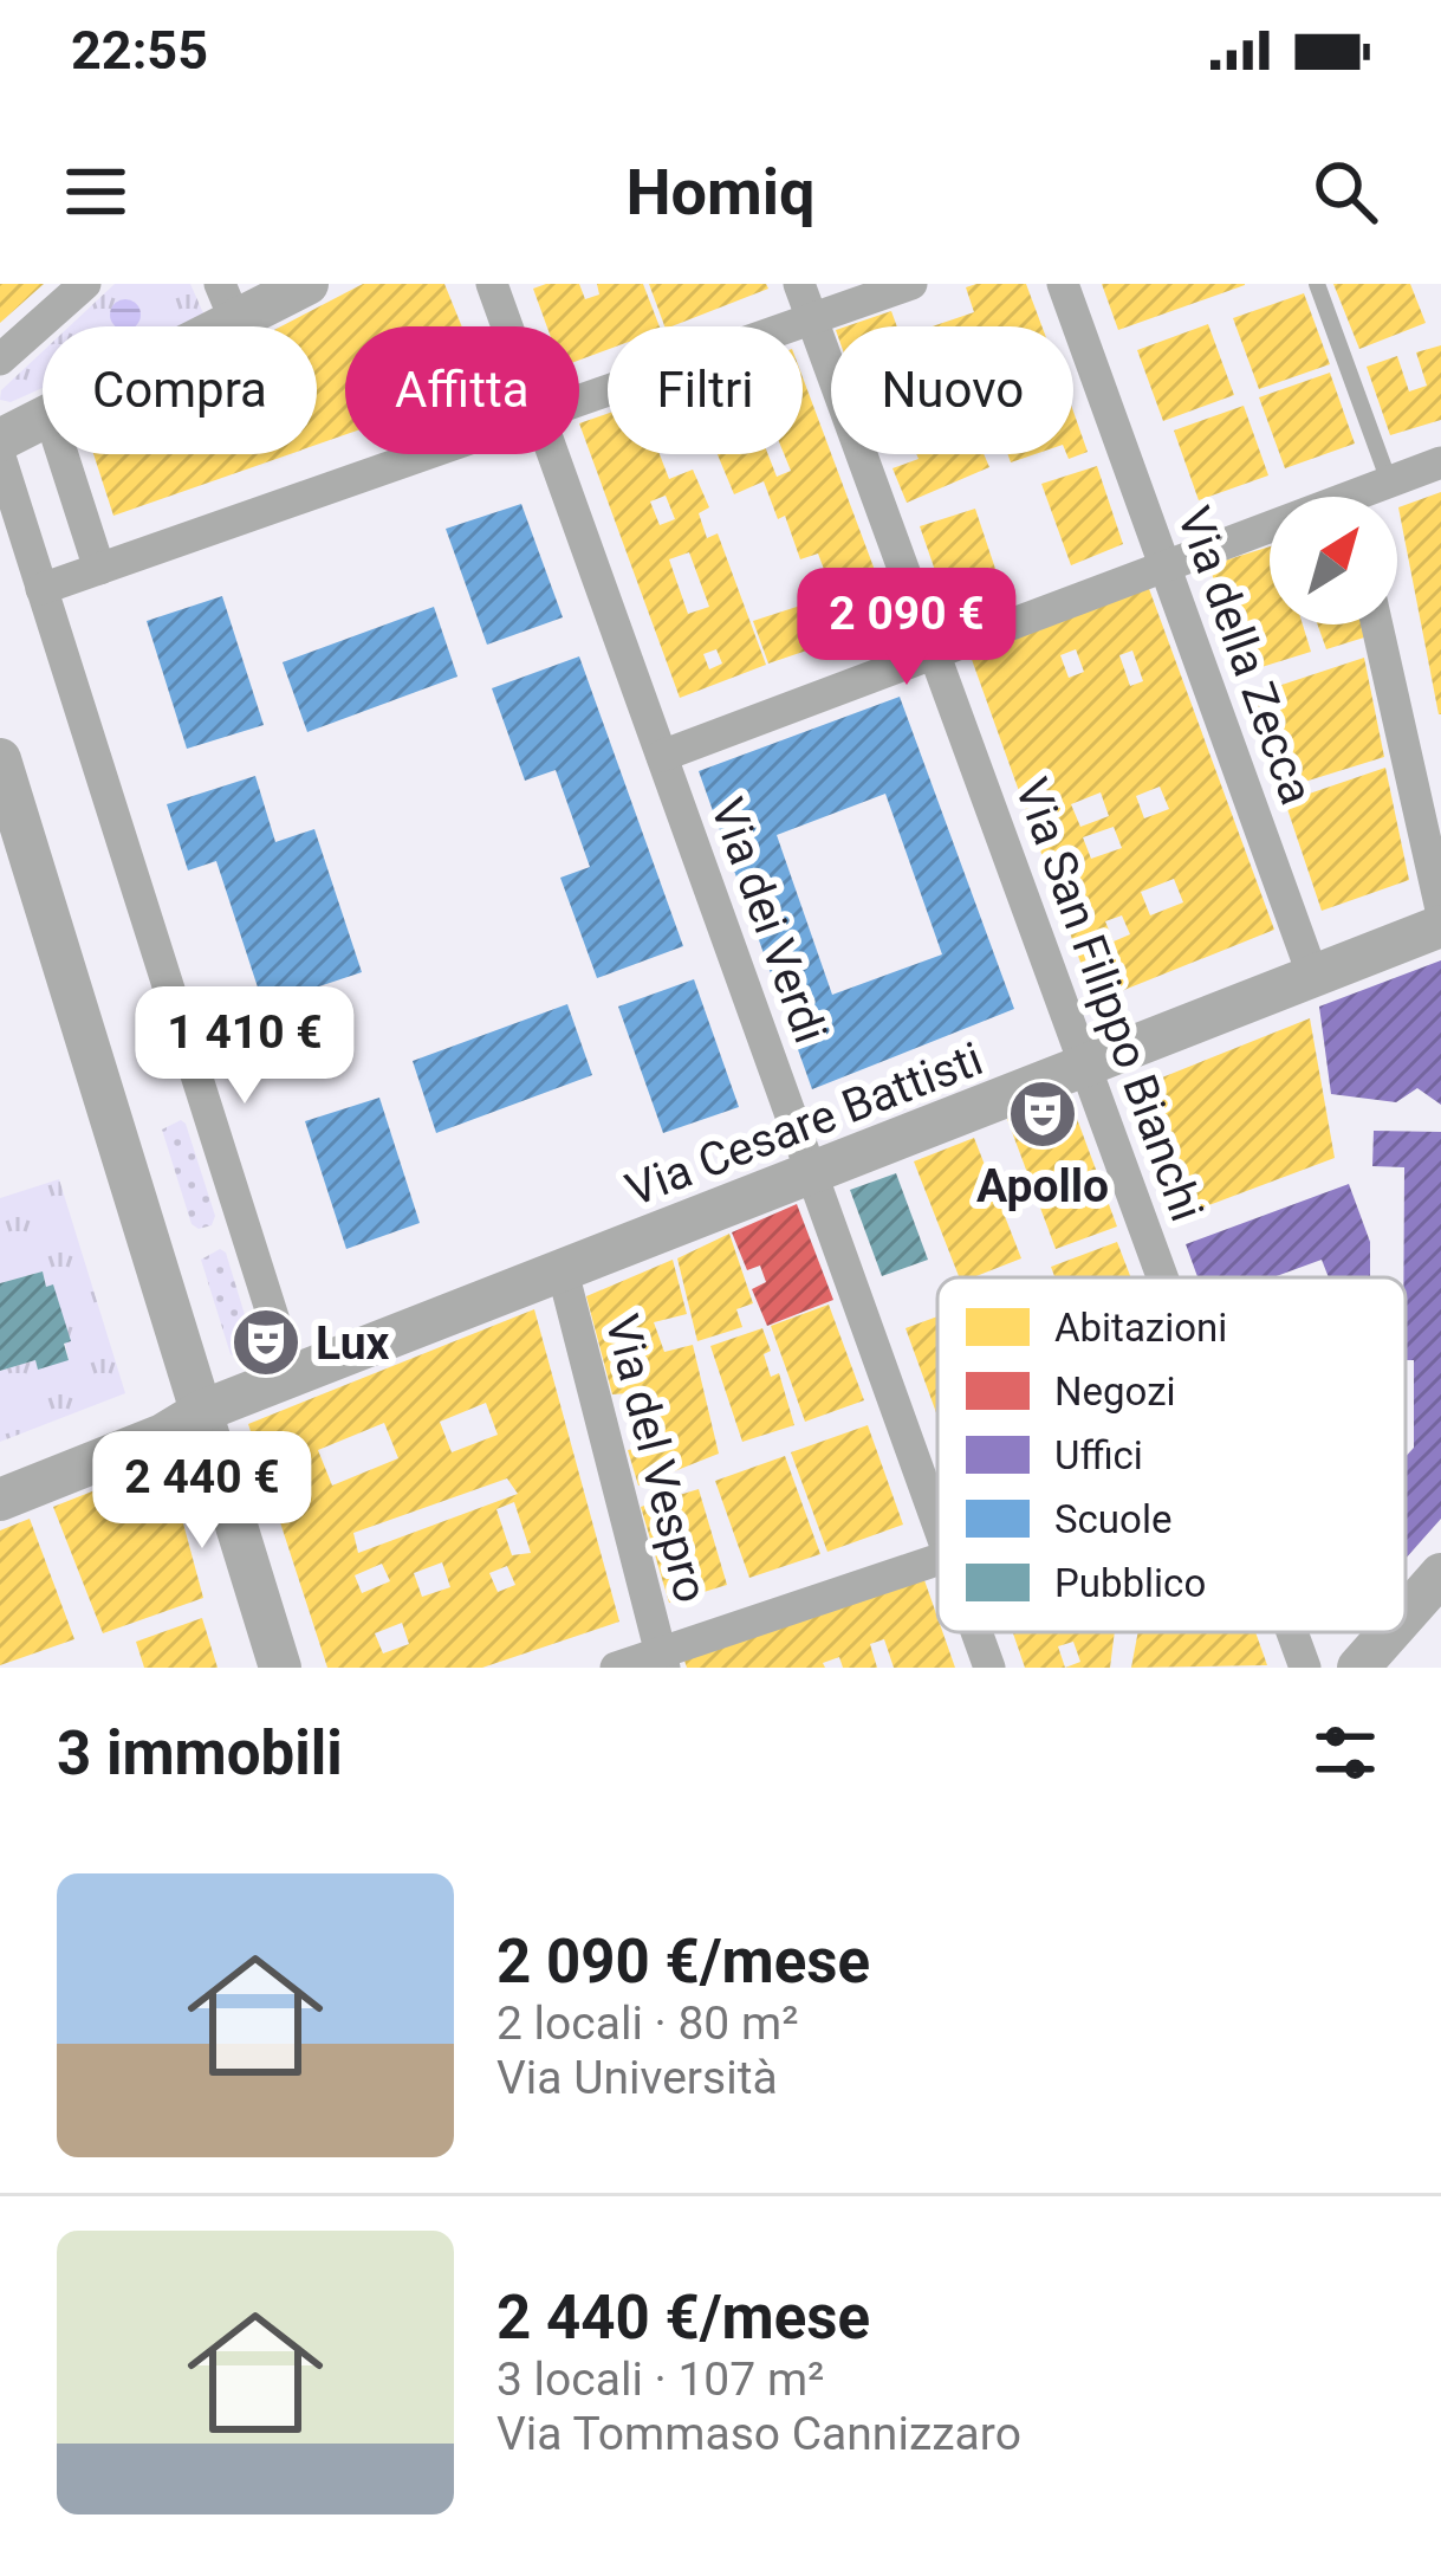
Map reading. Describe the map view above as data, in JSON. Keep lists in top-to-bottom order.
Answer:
{
  "streets": {
    "main road": ["Via Cesare Battisti"],
    "street": [
      "Via della Zecca",
      "Via dei Verdi",
      "Via San Filippo Bianchi",
      "Via del Vespro"
    ]
  },
  "crossings": [
    ["Via della Zecca", "Via Cesare Battisti"],
    ["Via dei Verdi", "Via Cesare Battisti"],
    ["Via San Filippo Bianchi", "Via Cesare Battisti"],
    ["Via Cesare Battisti", "Via del Vespro"]
  ],
  "places": {
    "theatre": ["Apollo", "Lux"]
  },
  "legend": [
    "Abitazioni",
    "Negozi",
    "Uffici",
    "Scuole",
    "Pubblico"
  ],
  "north": "top right",
  "page": {
    "status": "22:55",
    "header": "Homiq",
    "chip": [
      "Compra",
      "Affitta",
      "Filtri",
      "Nuovo"
    ],
    "price": ["2 090 €", "1 410 €", "2 440 €"],
    "heading": "3 immobili",
    "list": [
      {
        "name": "2 090 €/mese",
        "note": "2 locali · 80 m² · Via Università"
      },
      {
        "name": "2 440 €/mese",
        "note": "3 locali · 107 m² · Via Tommaso Cannizzaro"
      }
    ]
  }
}
